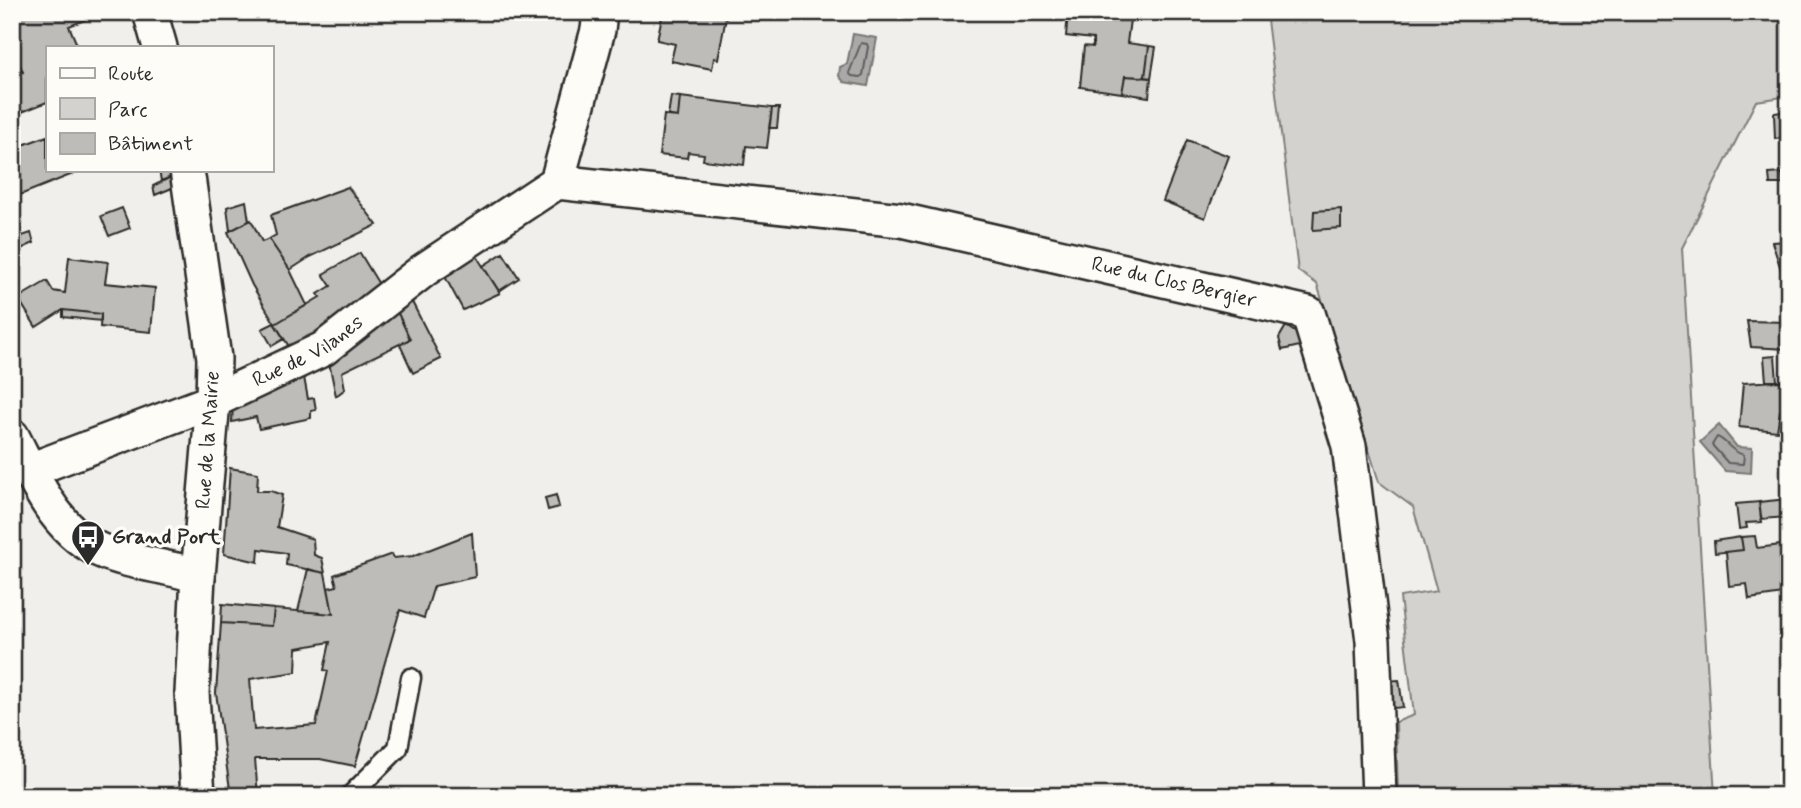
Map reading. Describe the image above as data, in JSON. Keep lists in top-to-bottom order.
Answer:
{
  "streets": {
    "street": ["Rue du Clos Bergier", "Rue de Vilanes", "Rue de la Mairie"]
  },
  "crossings": [
    ["Rue du Clos Bergier", "Rue de Vilanes"],
    ["Rue de Vilanes", "Rue de la Mairie"]
  ],
  "places": {
    "bus stop": ["Grand Port"]
  },
  "legend": ["Route", "Parc", "Bâtiment"]
}
